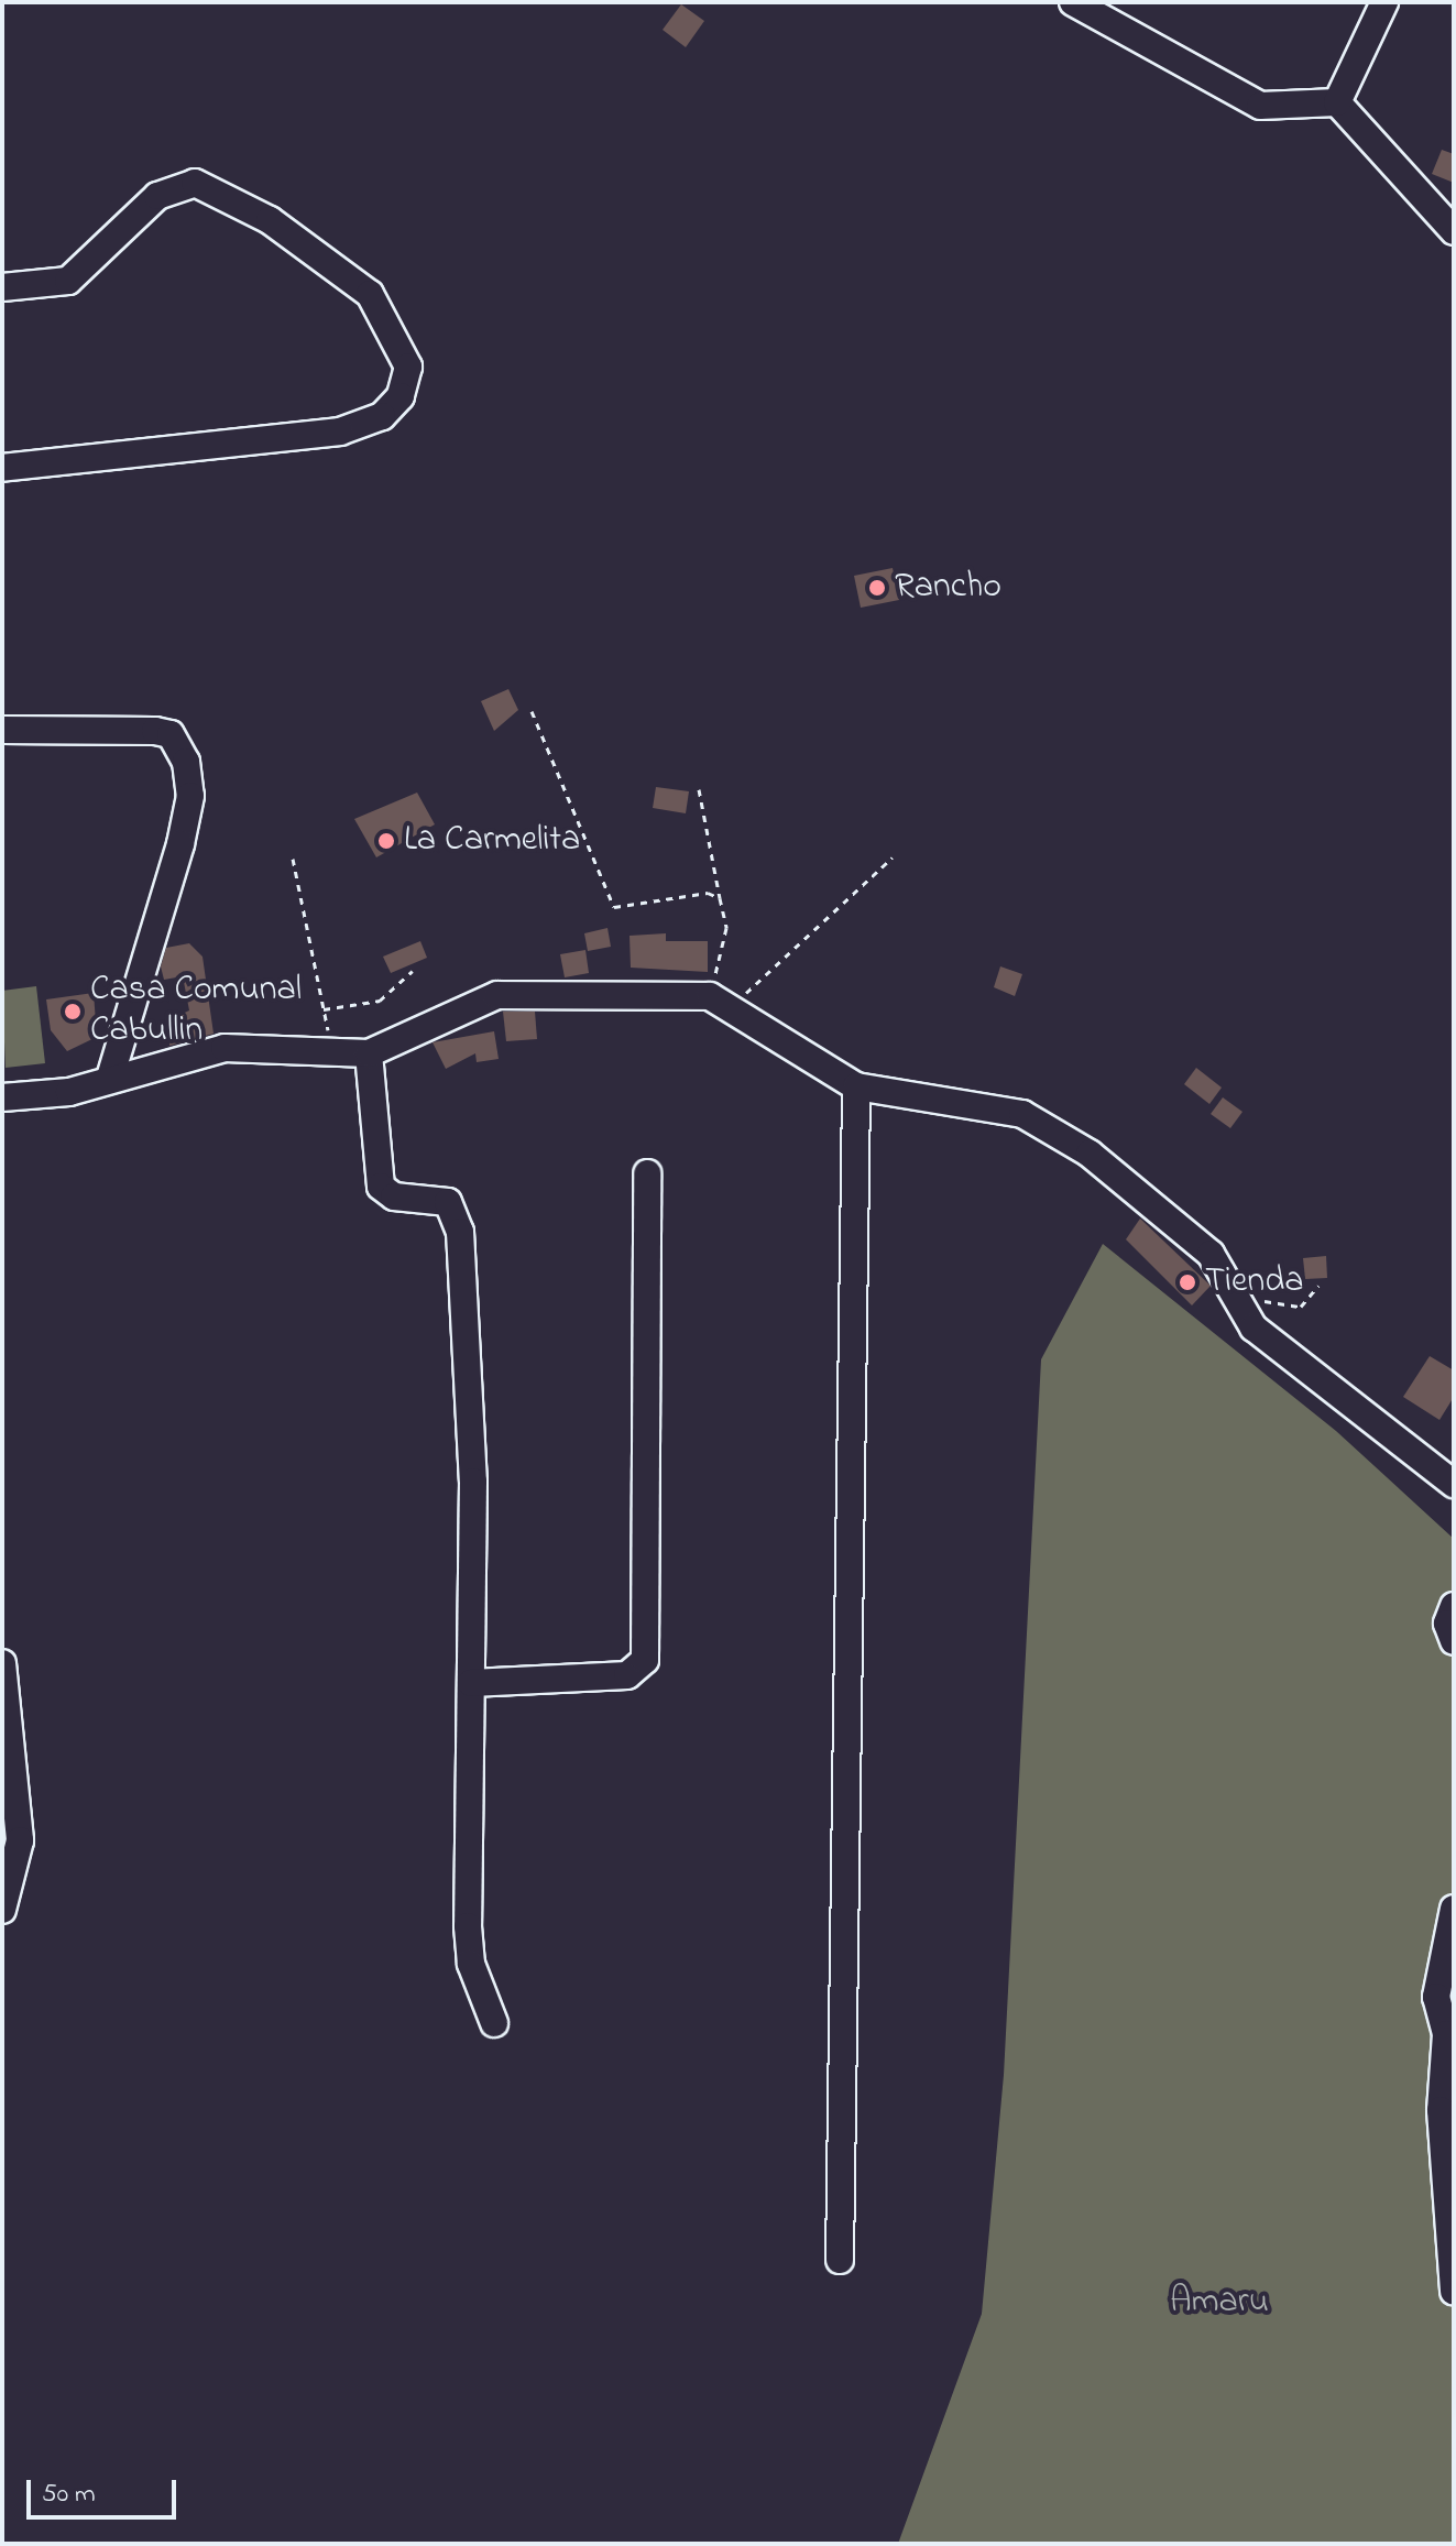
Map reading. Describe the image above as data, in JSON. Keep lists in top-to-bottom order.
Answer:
{
  "parks": ["Amaru"],
  "places": [
    "Rancho",
    "La Carmelita",
    "Casa Comunal Cabullin",
    "Tienda"
  ],
  "scale_bar": "50 m"
}
